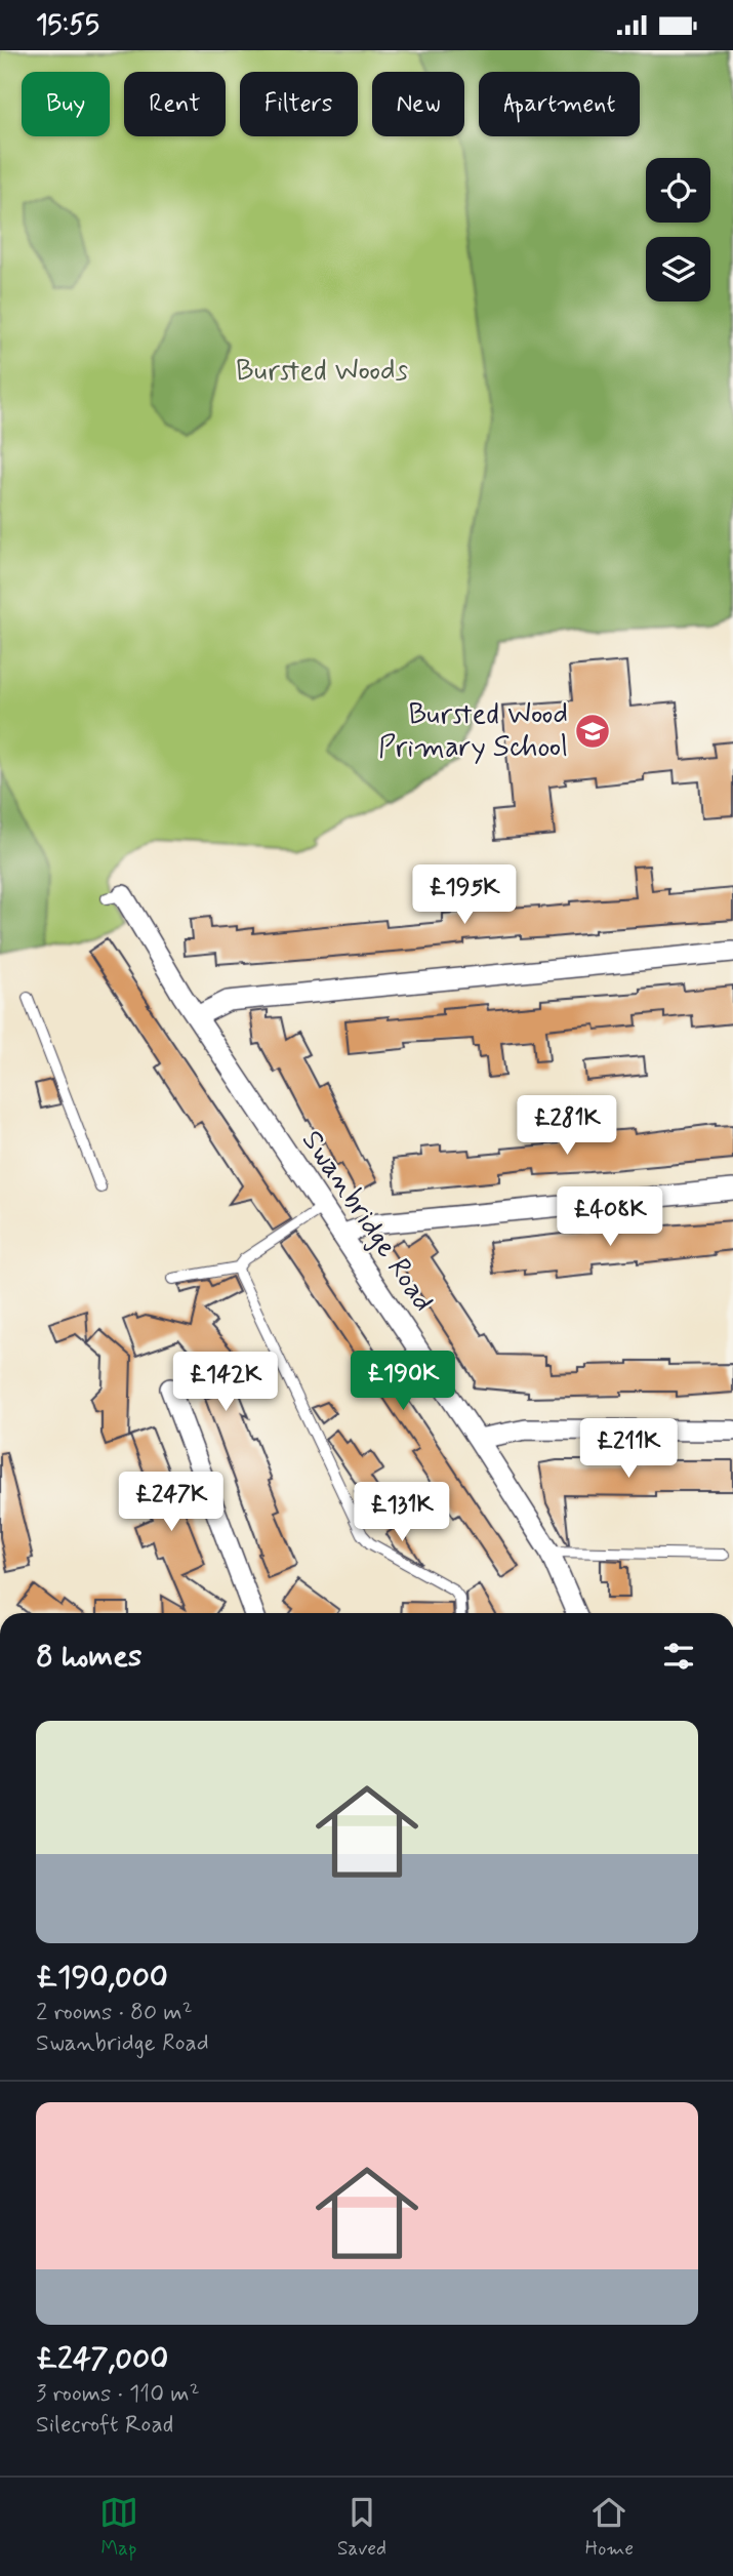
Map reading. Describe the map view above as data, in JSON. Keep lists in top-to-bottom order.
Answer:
{
  "streets": {
    "street": ["Swanbridge Road"]
  },
  "parks": ["Bursted Woods"],
  "places": {
    "school or university": ["Bursted Wood Primary School"]
  },
  "page": {
    "status": "15:55",
    "chip": [
      "Buy",
      "Rent",
      "Filters",
      "New",
      "Apartment"
    ],
    "price": [
      "£195K",
      "£281K",
      "£408K",
      "£190K",
      "£142K",
      "£211K",
      "£247K",
      "£131K"
    ],
    "heading": "8 homes",
    "list": [
      {
        "name": "£190,000",
        "note": "2 rooms · 80 m² · Swanbridge Road"
      },
      {
        "name": "£247,000",
        "note": "3 rooms · 110 m² · Silecroft Road"
      }
    ],
    "tabs": ["Map", "Saved", "Home"]
  }
}
